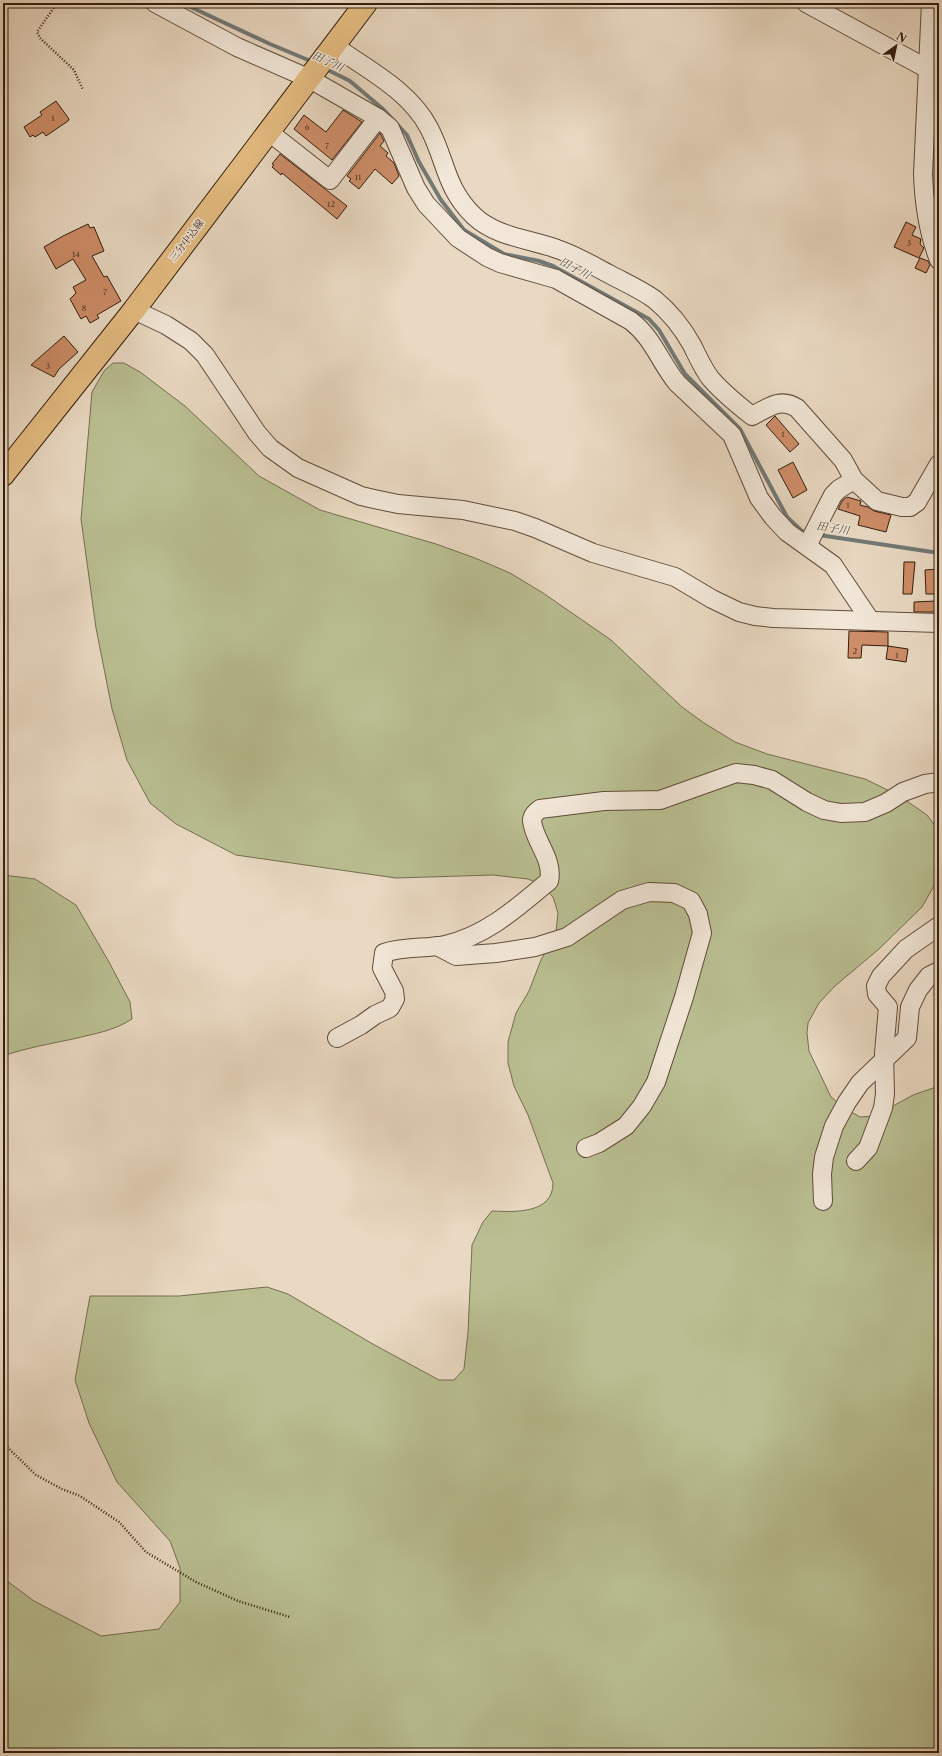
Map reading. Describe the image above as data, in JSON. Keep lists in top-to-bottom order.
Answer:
{
  "streets": {
    "main road": ["三分中込線"]
  },
  "water": ["田子川"],
  "house_numbers": [
    "1",
    "6",
    "7",
    "11",
    "12",
    "3",
    "14",
    "7",
    "8",
    "3",
    "1",
    "1",
    "2",
    "1"
  ],
  "north": "top right"
}
